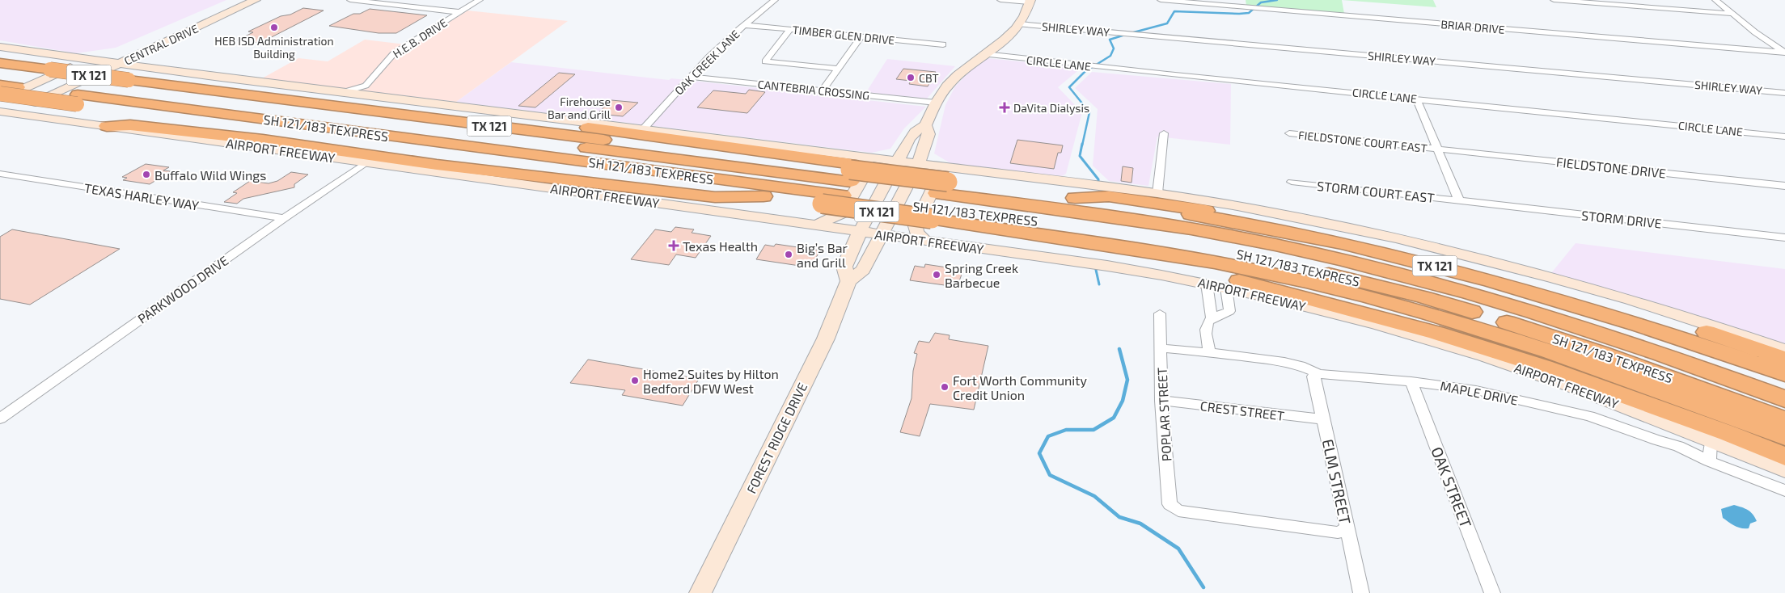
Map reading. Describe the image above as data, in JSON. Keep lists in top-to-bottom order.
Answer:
{
  "streets": {
    "highway": ["TX 121", "SH 121/183 TEXPRESS", "AIRPORT FREEWAY"],
    "main road": ["CENTRAL DRIVE", "FOREST RIDGE DRIVE"],
    "street": [
      "BRIAR DRIVE",
      "SHIRLEY WAY",
      "TIMBER GLEN DRIVE",
      "H.E.B. DRIVE",
      "OAK CREEK LANE",
      "CIRCLE LANE",
      "CANTEBRIA CROSSING",
      "FIELDSTONE COURT EAST",
      "FIELDSTONE DRIVE",
      "STORM COURT EAST",
      "TEXAS HARLEY WAY",
      "STORM DRIVE",
      "PARKWOOD DRIVE",
      "MAPLE DRIVE",
      "CREST STREET",
      "POPLAR STREET",
      "ELM STREET",
      "OAK STREET"
    ]
  },
  "crossings": [
    ["SHIRLEY WAY", "FOREST RIDGE DRIVE"],
    ["TIMBER GLEN DRIVE", "OAK CREEK LANE"],
    ["H.E.B. DRIVE", "AIRPORT FREEWAY"],
    ["CENTRAL DRIVE", "AIRPORT FREEWAY"],
    ["OAK CREEK LANE", "CANTEBRIA CROSSING"],
    ["OAK CREEK LANE", "AIRPORT FREEWAY"],
    ["CIRCLE LANE", "FOREST RIDGE DRIVE"],
    ["CANTEBRIA CROSSING", "FOREST RIDGE DRIVE"],
    ["SH 121/183 TEXPRESS", "AIRPORT FREEWAY"],
    ["FIELDSTONE COURT EAST", "FIELDSTONE DRIVE"],
    ["AIRPORT FREEWAY", "PARKWOOD DRIVE"],
    ["AIRPORT FREEWAY", "FOREST RIDGE DRIVE"],
    ["STORM COURT EAST", "STORM DRIVE"],
    ["TEXAS HARLEY WAY", "PARKWOOD DRIVE"],
    ["MAPLE DRIVE", "POPLAR STREET"],
    ["MAPLE DRIVE", "ELM STREET"],
    ["MAPLE DRIVE", "OAK STREET"],
    ["CREST STREET", "POPLAR STREET"],
    ["CREST STREET", "ELM STREET"],
    ["POPLAR STREET", "ELM STREET"]
  ],
  "places": {
    "other": [
      "HEB ISD Administration Building",
      "CBT",
      "Firehouse Bar and Grill",
      "Buffalo Wild Wings",
      "Big’s Bar and Grill",
      "Spring Creek Barbecue",
      "Home2 Suites by Hilton Bedford DFW West",
      "Fort Worth Community Credit Union"
    ],
    "health": ["DaVita Dialysis", "Texas Health"]
  }
}
